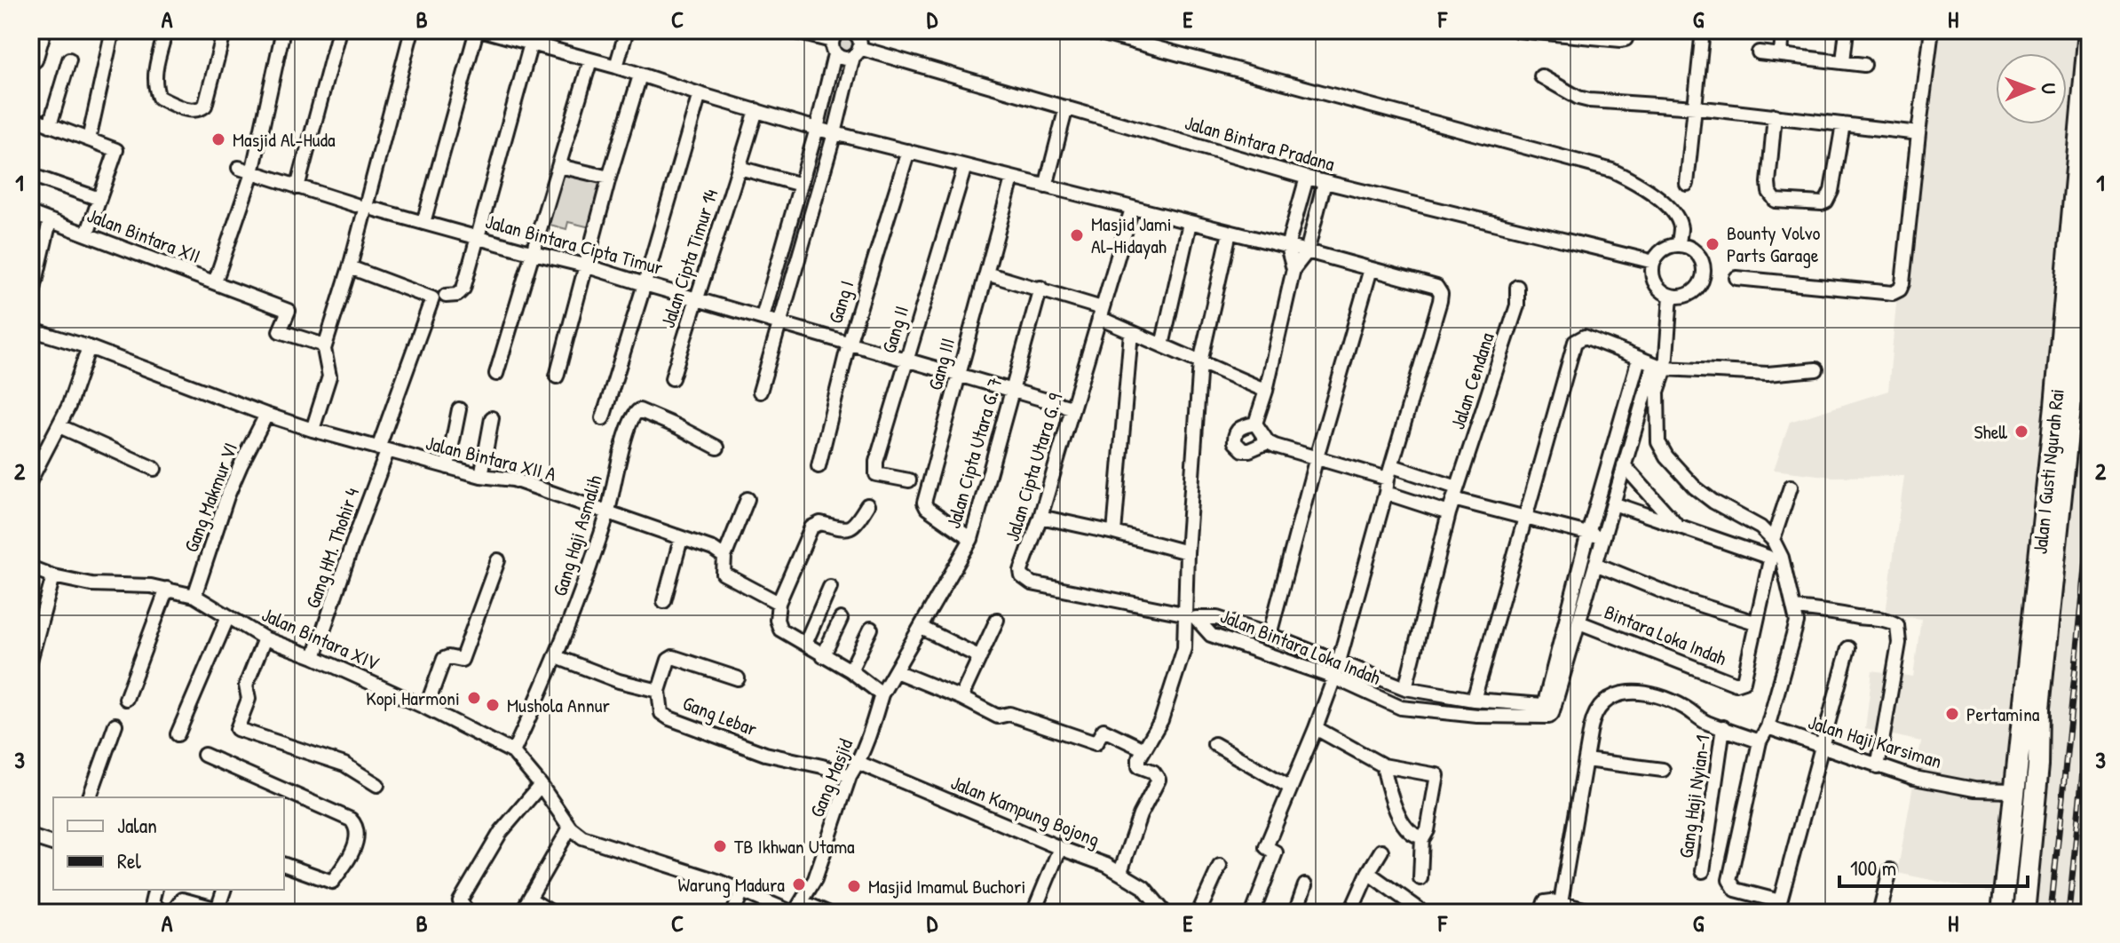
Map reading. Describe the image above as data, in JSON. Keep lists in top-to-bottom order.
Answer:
{
  "streets": {
    "main road": ["Jalan I Gusti Ngurah Rai"],
    "street": [
      "Jalan Bintara Pradana",
      "Jalan Bintara XII",
      "Jalan Bintara Cipta Timur",
      "Jalan Cipta Timur 14",
      "Gang I",
      "Gang II",
      "Gang III",
      "Jalan Cendana",
      "Jalan Cipta Utara G. 7",
      "Jalan Bintara XII A",
      "Jalan Cipta Utara G. 9",
      "Gang Makmur VI",
      "Gang Haji Asmalih",
      "Gang HM. Thohir 4",
      "Bintara Loka Indah",
      "Jalan Bintara XIV",
      "Jalan Bintara Loka Indah",
      "Gang Lebar",
      "Jalan Haji Karsiman",
      "Gang Masjid",
      "Gang Haji Nyian-1",
      "Jalan Kampung Bojong"
    ]
  },
  "crossings": [
    ["Jalan Bintara XII", "Jalan Bintara Cipta Timur"],
    ["Jalan Bintara Cipta Timur", "Jalan Cipta Timur 14"],
    ["Jalan Bintara Cipta Timur", "Gang I"],
    ["Jalan Bintara Cipta Timur", "Gang II"],
    ["Jalan Bintara Cipta Timur", "Gang III"],
    ["Jalan Bintara Cipta Timur", "Jalan Cipta Utara G. 7"],
    ["Jalan Bintara Cipta Timur", "Jalan Cipta Utara G. 9"],
    ["Gang III", "Jalan Cipta Utara G. 7"],
    ["Jalan Cendana", "Jalan Bintara Loka Indah"],
    ["Jalan Cipta Utara G. 7", "Gang Masjid"],
    ["Jalan Bintara XII A", "Gang Makmur VI"],
    ["Jalan Bintara XII A", "Gang Haji Asmalih"],
    ["Jalan Bintara XII A", "Gang HM. Thohir 4"],
    ["Jalan I Gusti Ngurah Rai", "Jalan Haji Karsiman"],
    ["Gang Makmur VI", "Jalan Bintara XIV"],
    ["Gang Haji Asmalih", "Jalan Bintara XIV"],
    ["Gang Haji Asmalih", "Gang Lebar"],
    ["Gang HM. Thohir 4", "Jalan Bintara XIV"],
    ["Jalan Bintara XIV", "Gang Masjid"],
    ["Gang Lebar", "Gang Masjid"],
    ["Gang Masjid", "Jalan Kampung Bojong"]
  ],
  "places": [
    "Masjid Al-Huda",
    "Masjid Jami Al-Hidayah",
    "Bounty Volvo Parts Garage",
    "Shell",
    "Kopi Harmoni",
    "Mushola Annur",
    "Pertamina",
    "TB Ikhwan Utama",
    "Warung Madura",
    "Masjid Imamul Buchori"
  ],
  "legend": ["Jalan", "Rel"],
  "scale_bar": "100 m",
  "north": "right",
  "grid": {
    "columns": [
      "A",
      "B",
      "C",
      "D",
      "E",
      "F",
      "G",
      "H"
    ],
    "rows": ["1", "2", "3"]
  }
}
